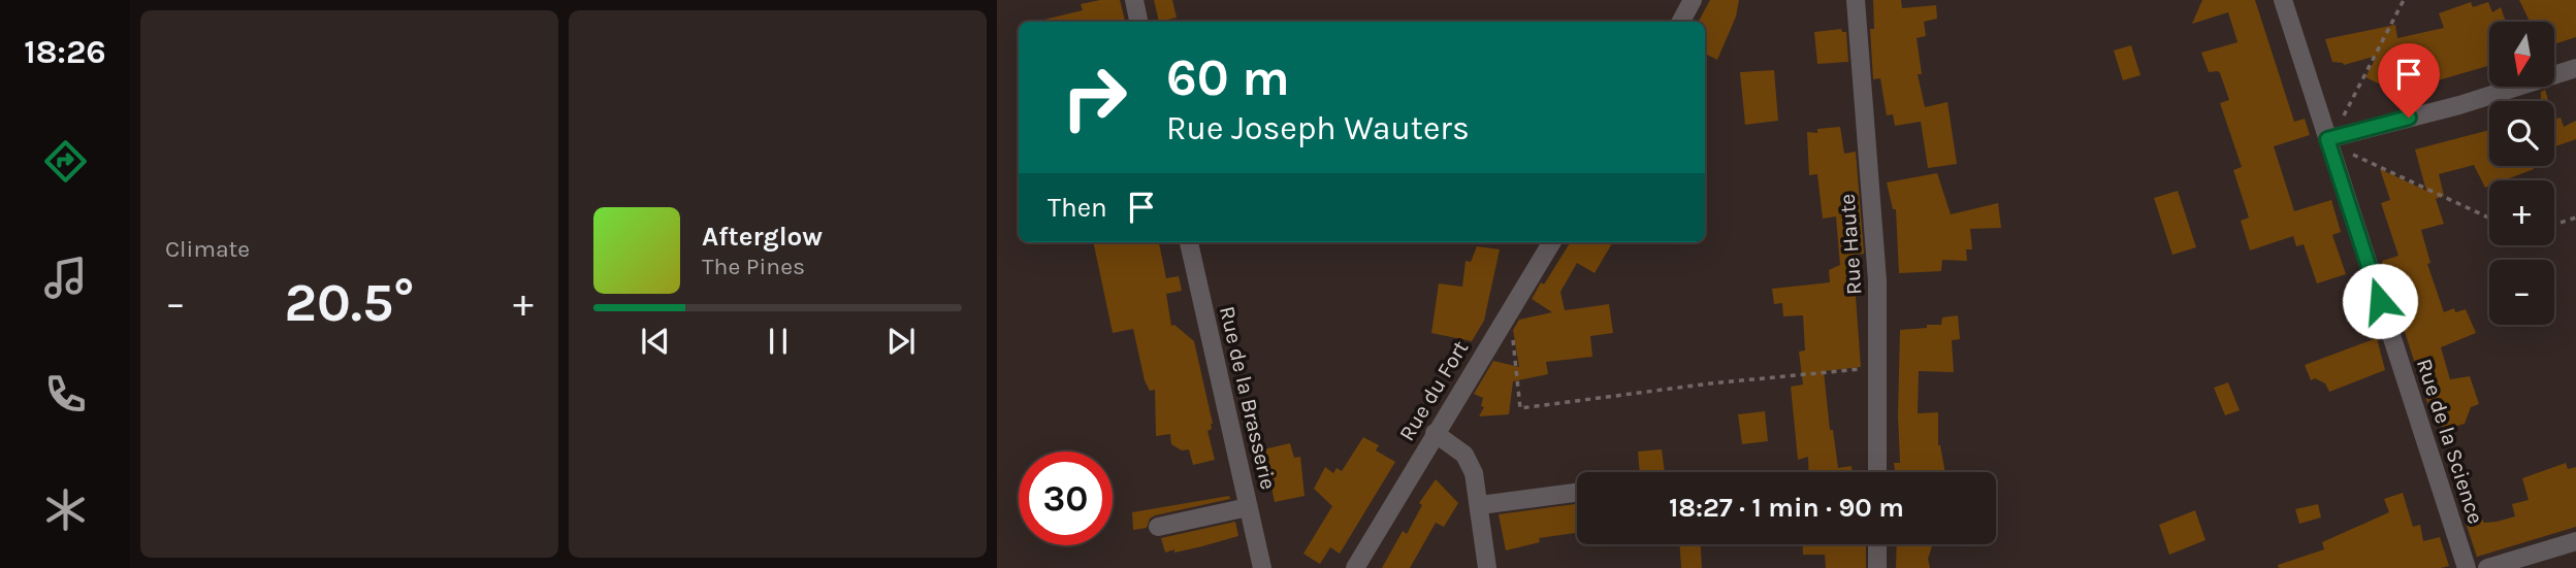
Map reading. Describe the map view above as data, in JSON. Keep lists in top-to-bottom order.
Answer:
{
  "streets": {
    "street": [
      "Rue Haute",
      "Rue du Fort",
      "Rue de la Brasserie",
      "Rue de la Science"
    ]
  },
  "north": "bottom",
  "page": {
    "tabs": "18:26",
    "tile": "Climate",
    "map_buttons": ["+", "−"],
    "turn": ["60 m", "Rue Joseph Wauters"],
    "then": "Then",
    "song": ["Afterglow", "The Pines"],
    "heat": ["−", "20.5°", "+"],
    "limit": "30",
    "trip": "18:27 · 1 min · 90 m"
  }
}
